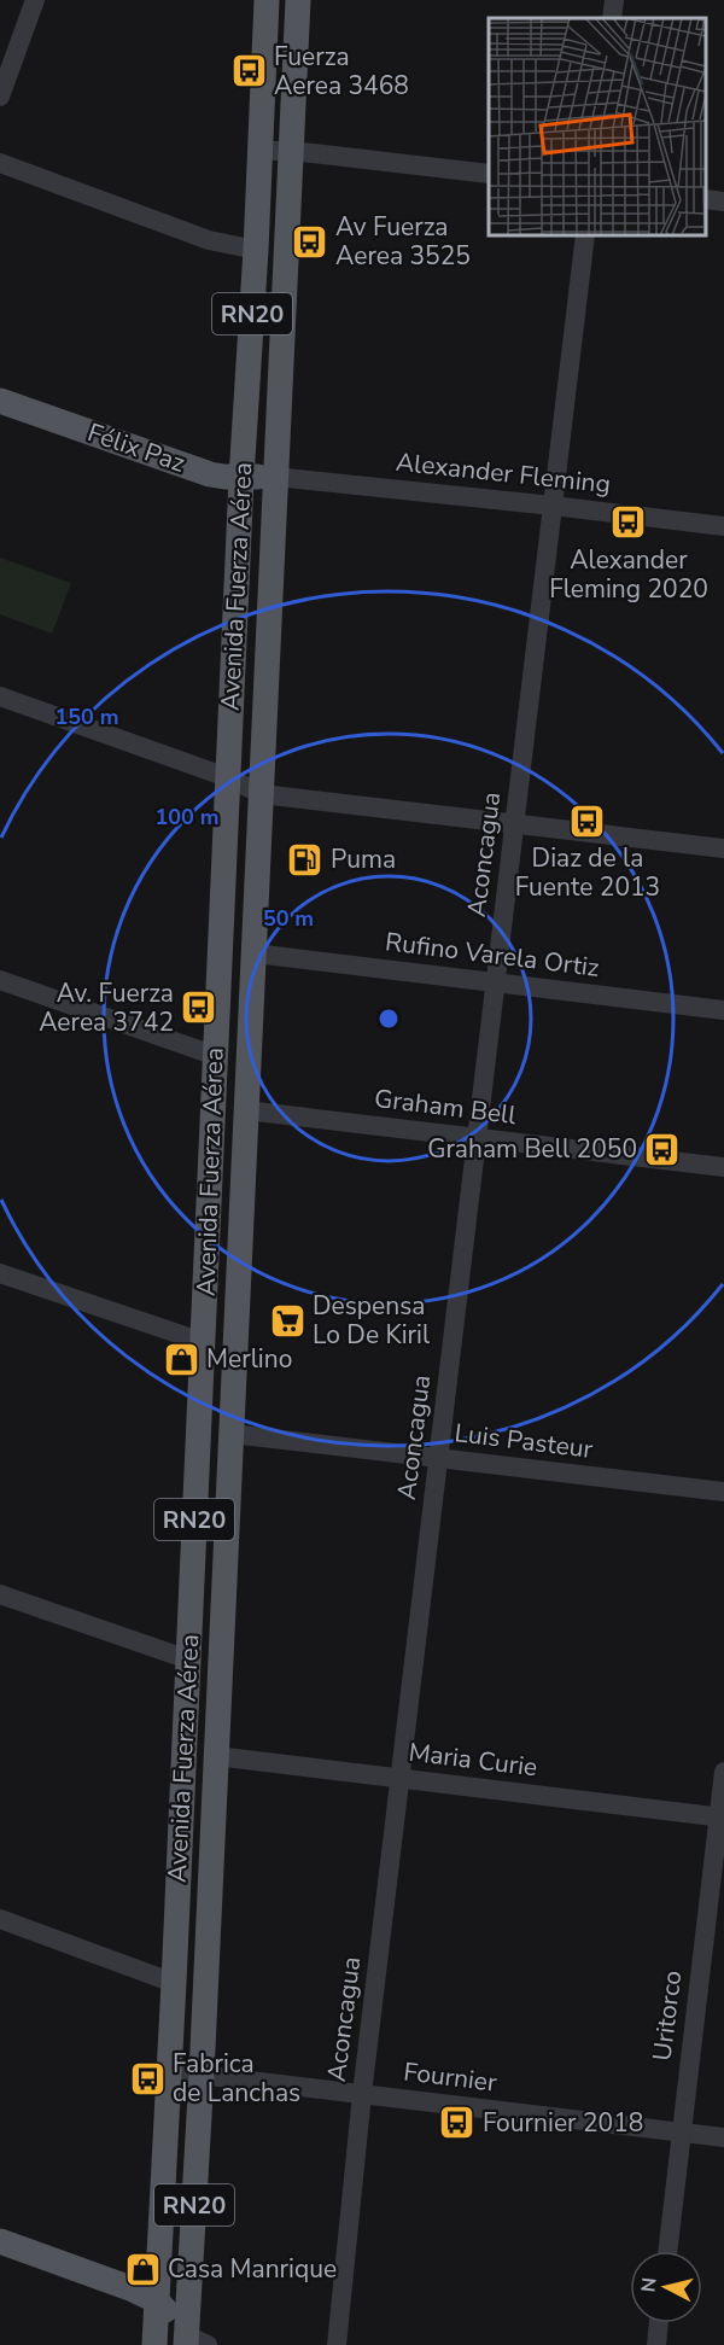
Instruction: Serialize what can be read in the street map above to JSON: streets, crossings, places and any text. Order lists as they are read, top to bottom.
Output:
{
  "streets": {
    "main road": ["RN20", "Félix Paz", "Avenida Fuerza Aérea"],
    "street": [
      "Alexander Fleming",
      "Aconcagua",
      "Rufino Varela Ortiz",
      "Graham Bell",
      "Luis Pasteur",
      "Maria Curie",
      "Uritorco",
      "Fournier"
    ]
  },
  "crossings": [
    ["Félix Paz", "Alexander Fleming"],
    ["Félix Paz", "Avenida Fuerza Aérea"],
    ["Alexander Fleming", "Avenida Fuerza Aérea"],
    ["Alexander Fleming", "Aconcagua"],
    ["Avenida Fuerza Aérea", "Rufino Varela Ortiz"],
    ["Avenida Fuerza Aérea", "Graham Bell"],
    ["Avenida Fuerza Aérea", "Luis Pasteur"],
    ["Avenida Fuerza Aérea", "Maria Curie"],
    ["Avenida Fuerza Aérea", "Fournier"],
    ["Aconcagua", "Rufino Varela Ortiz"],
    ["Aconcagua", "Graham Bell"],
    ["Aconcagua", "Luis Pasteur"],
    ["Aconcagua", "Maria Curie"],
    ["Aconcagua", "Fournier"],
    ["Maria Curie", "Uritorco"],
    ["Uritorco", "Fournier"]
  ],
  "places": {
    "bus stop": [
      "Fuerza Aerea 3468",
      "Av Fuerza Aerea 3525",
      "Alexander Fleming 2020",
      "Diaz de la Fuente 2013",
      "Av. Fuerza Aerea 3742",
      "Graham Bell 2050",
      "Fabrica de Lanchas",
      "Fournier 2018"
    ],
    "fuel station": ["Puma"],
    "supermarket": ["Despensa Lo De Kiril"],
    "shop": ["Merlino", "Casa Manrique"]
  },
  "north": "left",
  "rings": ["150 m", "100 m", "50 m"]
}
